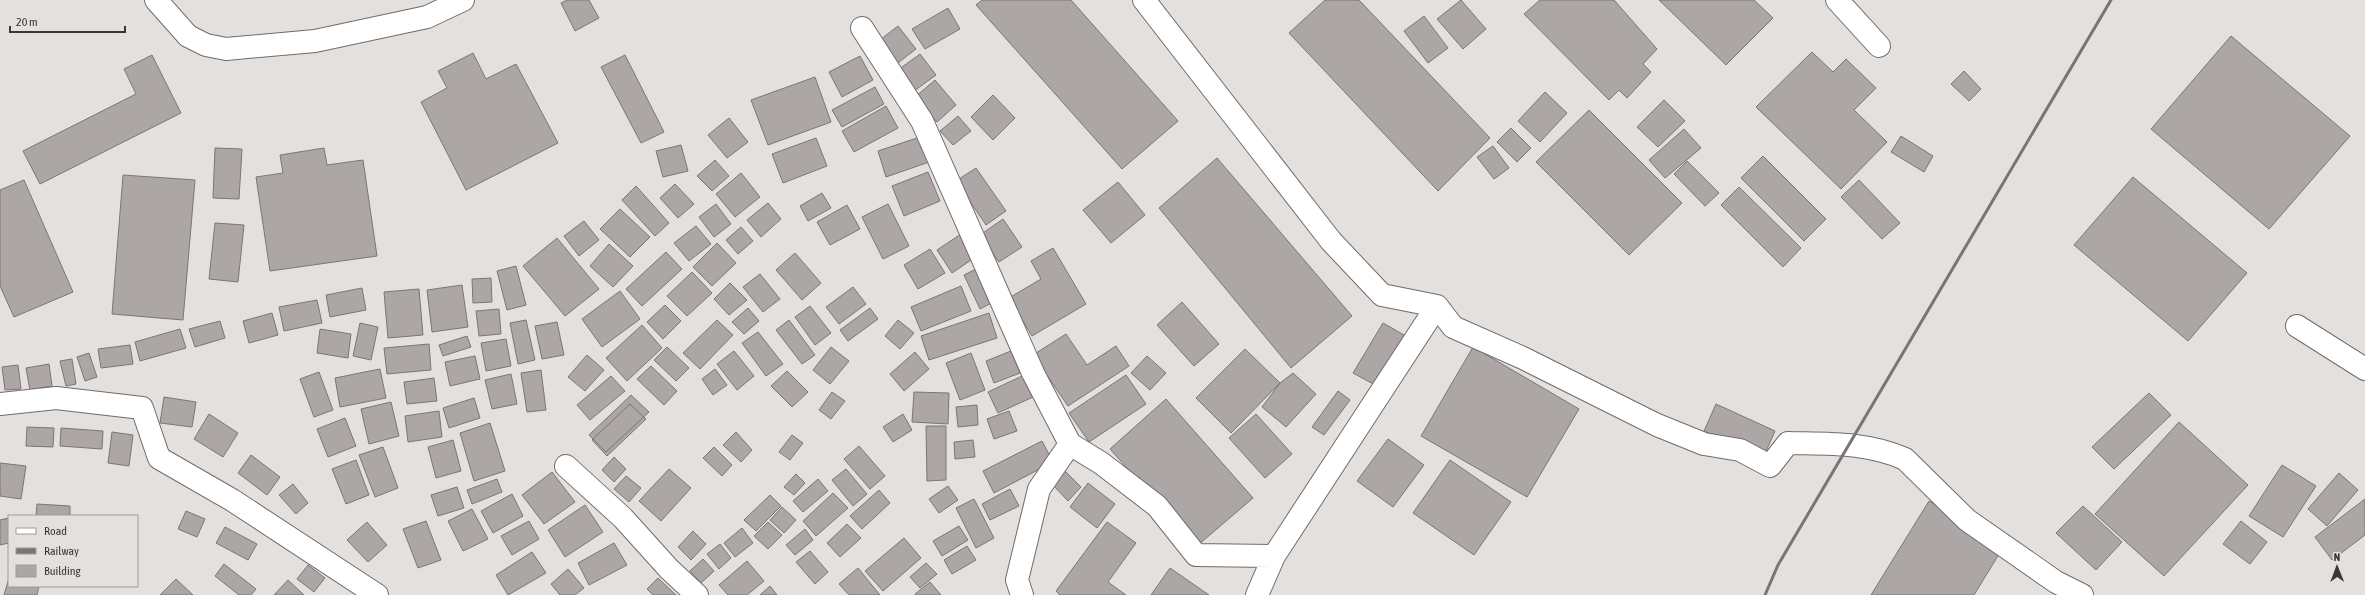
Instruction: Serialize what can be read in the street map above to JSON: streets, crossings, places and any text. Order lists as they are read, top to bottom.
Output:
{
  "legend": ["Road", "Railway", "Building"],
  "scale_bar": "20 m",
  "north": "top"
}
